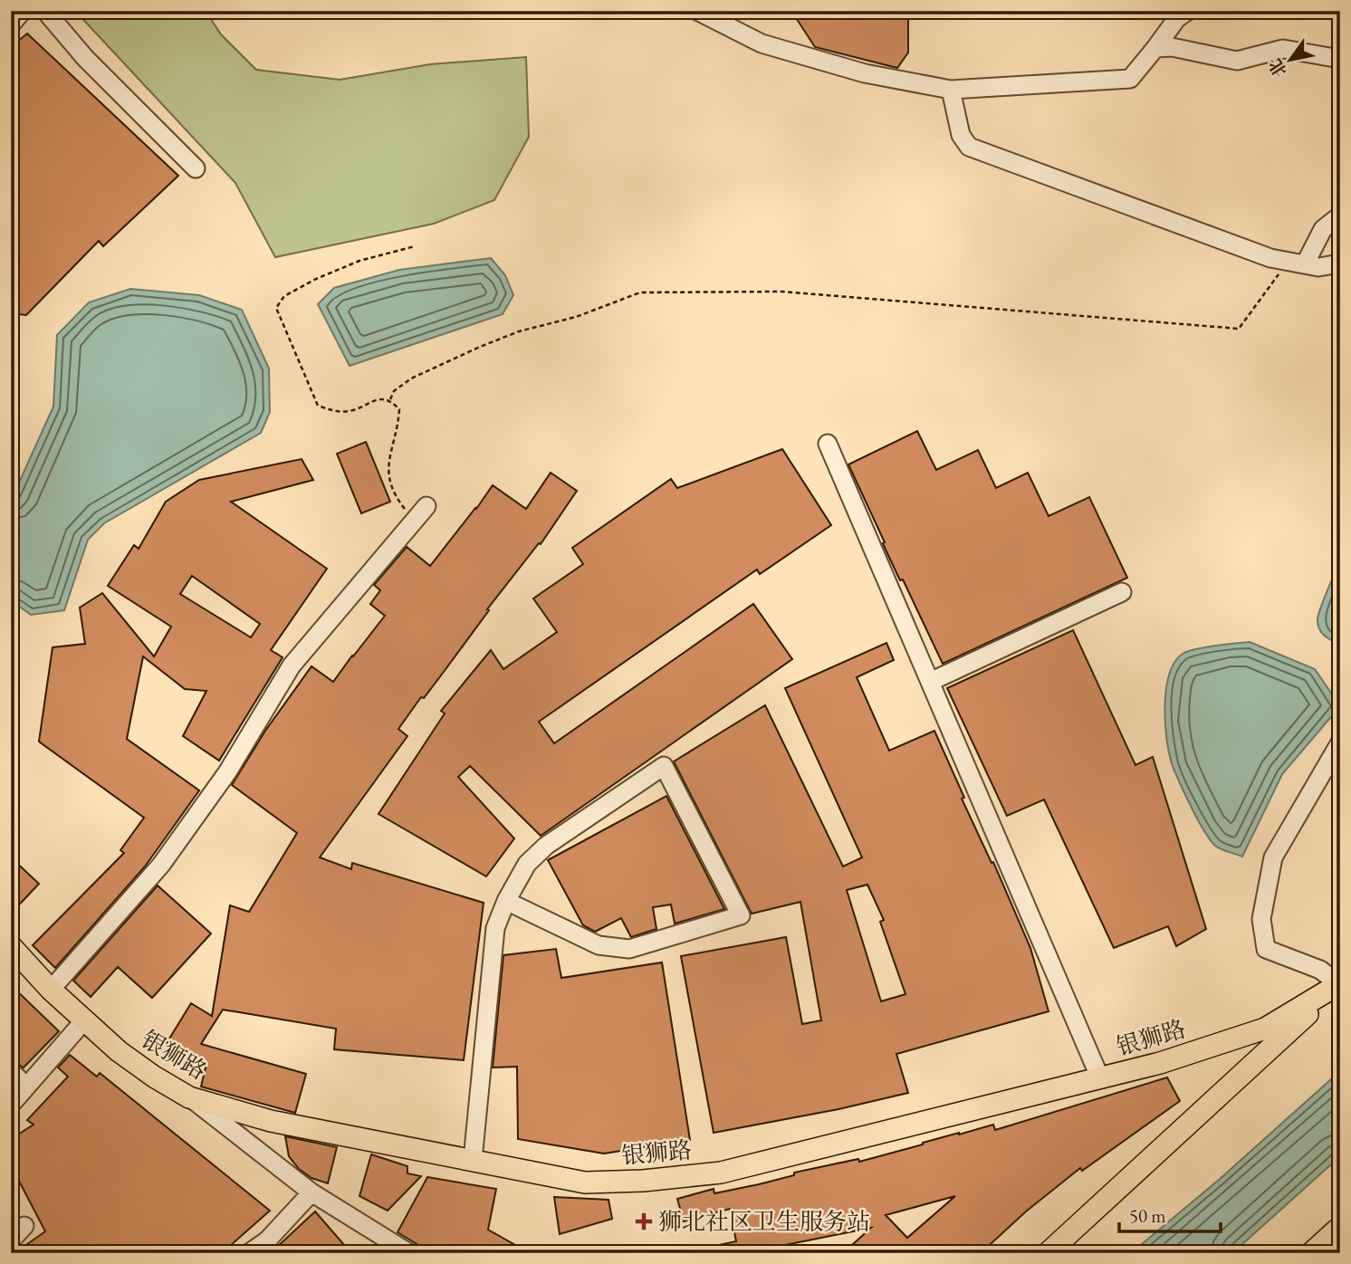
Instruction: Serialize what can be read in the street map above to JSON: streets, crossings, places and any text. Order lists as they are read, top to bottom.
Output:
{
  "streets": {
    "main road": ["银狮路"]
  },
  "places": {
    "health": ["狮北社区卫生服务站"]
  },
  "scale_bar": "50 m",
  "north": "bottom left"
}
